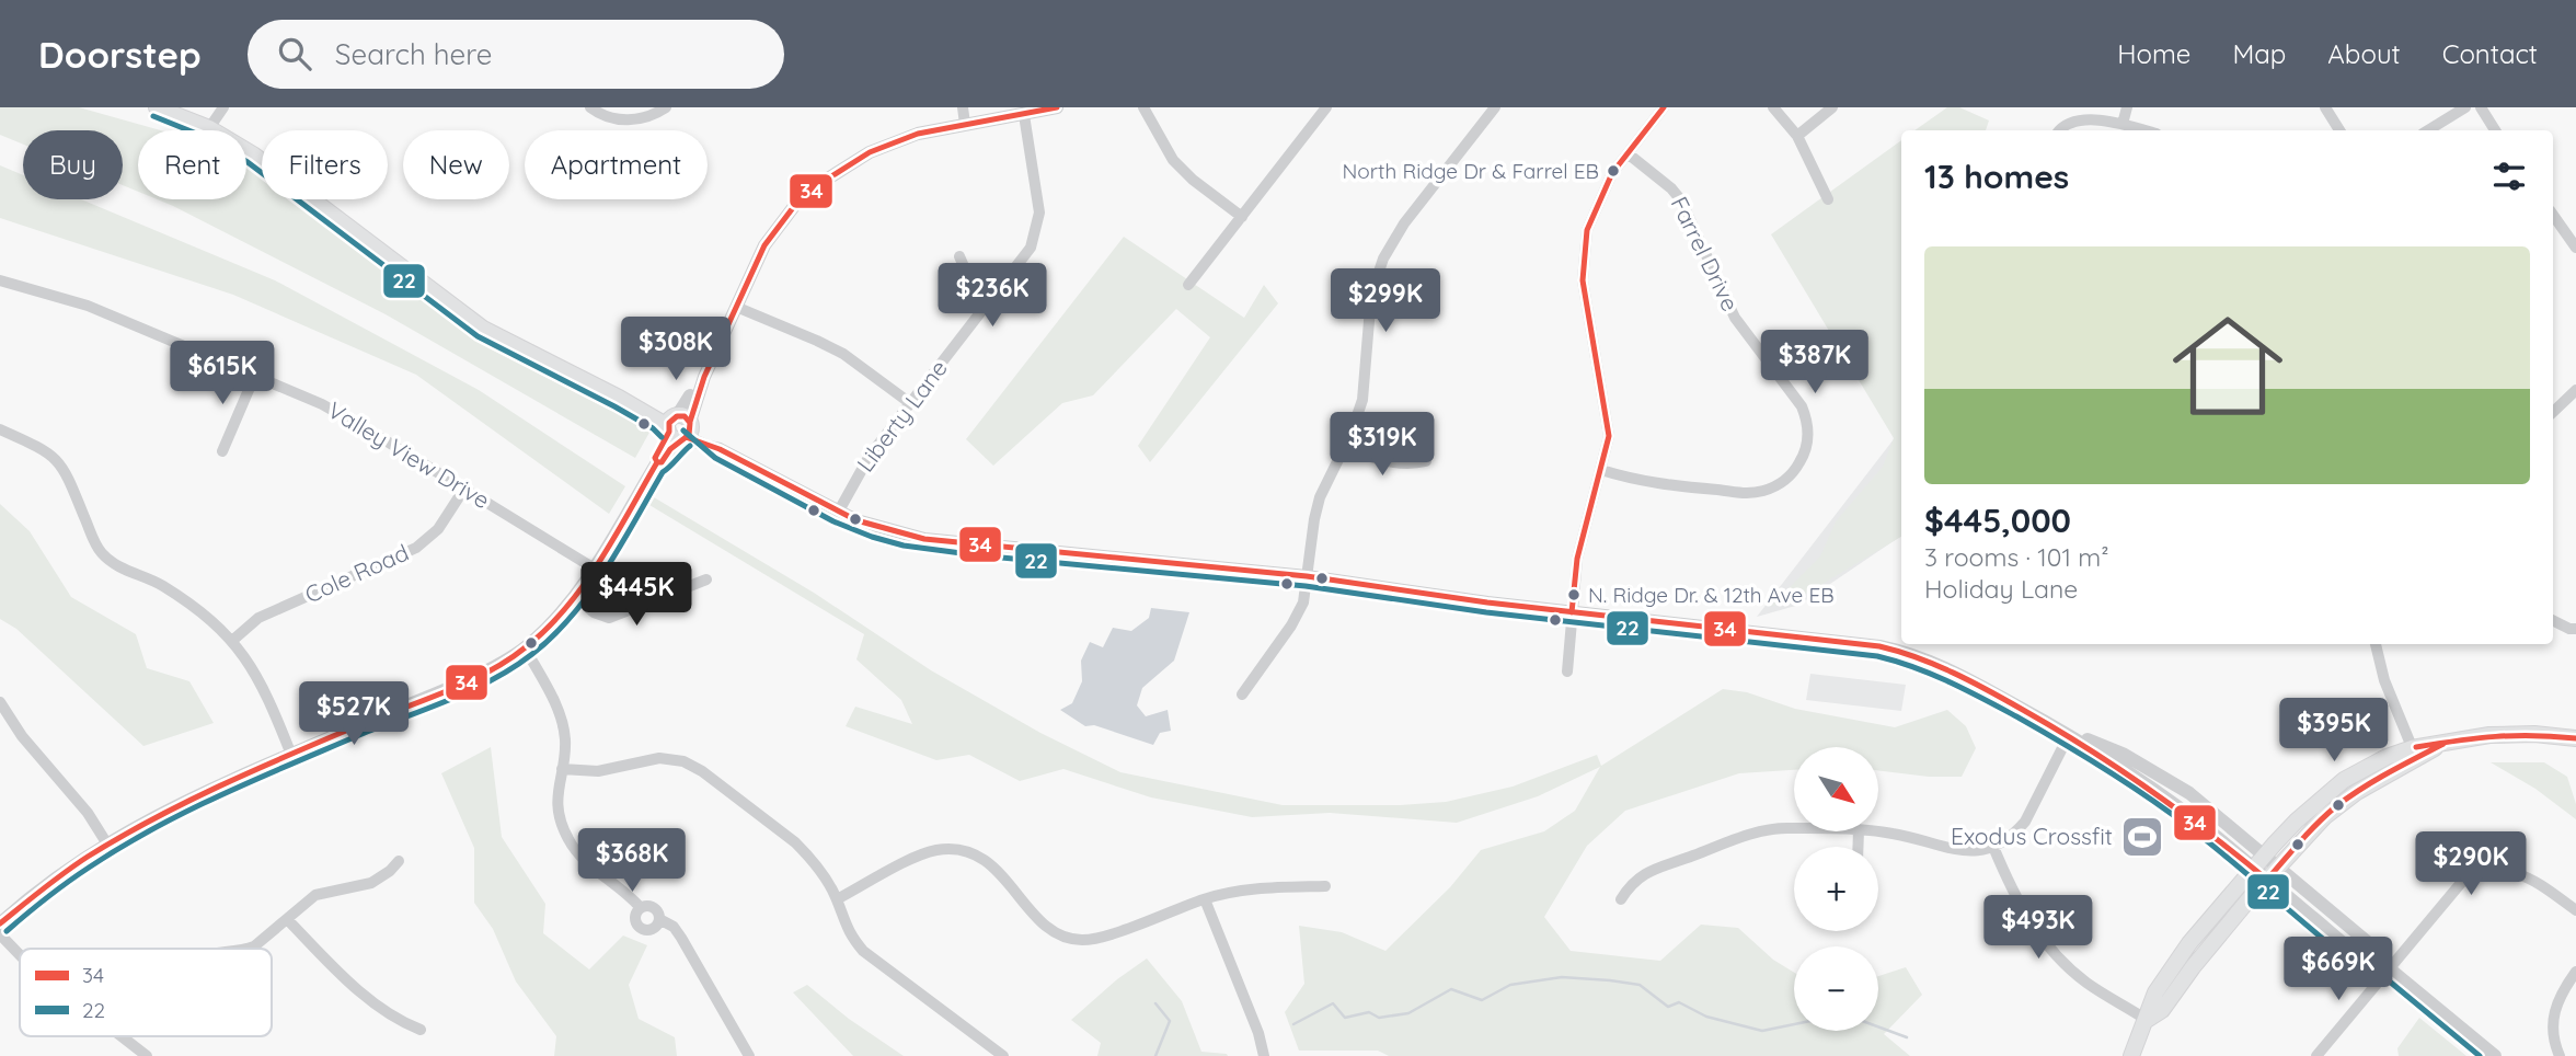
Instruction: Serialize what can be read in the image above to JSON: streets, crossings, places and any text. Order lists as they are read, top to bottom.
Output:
{
  "streets": {
    "street": [
      "Farrel Drive",
      "Liberty Lane",
      "Valley View Drive",
      "Cole Road"
    ]
  },
  "crossings": [
    ["Valley View Drive", "Cole Road"]
  ],
  "places": {
    "other": ["North Ridge Dr & Farrel EB", "N. Ridge Dr. & 12th Ave EB"],
    "sports": ["Exodus Crossfit"]
  },
  "lines": ["transit line 34", "transit line 22"],
  "legend": ["34", "22"],
  "north": "bottom right",
  "page": {
    "header": "Doorstep",
    "search": "Search here",
    "nav": [
      "Home",
      "Map",
      "About",
      "Contact"
    ],
    "chip": [
      "Buy",
      "Rent",
      "Filters",
      "New",
      "Apartment"
    ],
    "heading": "13 homes",
    "list": [
      {
        "name": "$445,000",
        "note": "3 rooms · 101 m² · Holiday Lane"
      }
    ],
    "price": [
      "$236K",
      "$299K",
      "$308K",
      "$387K",
      "$615K",
      "$319K",
      "$445K",
      "$527K",
      "$395K",
      "$368K",
      "$290K",
      "$493K",
      "$669K"
    ],
    "map_buttons": ["+", "−"]
  }
}
